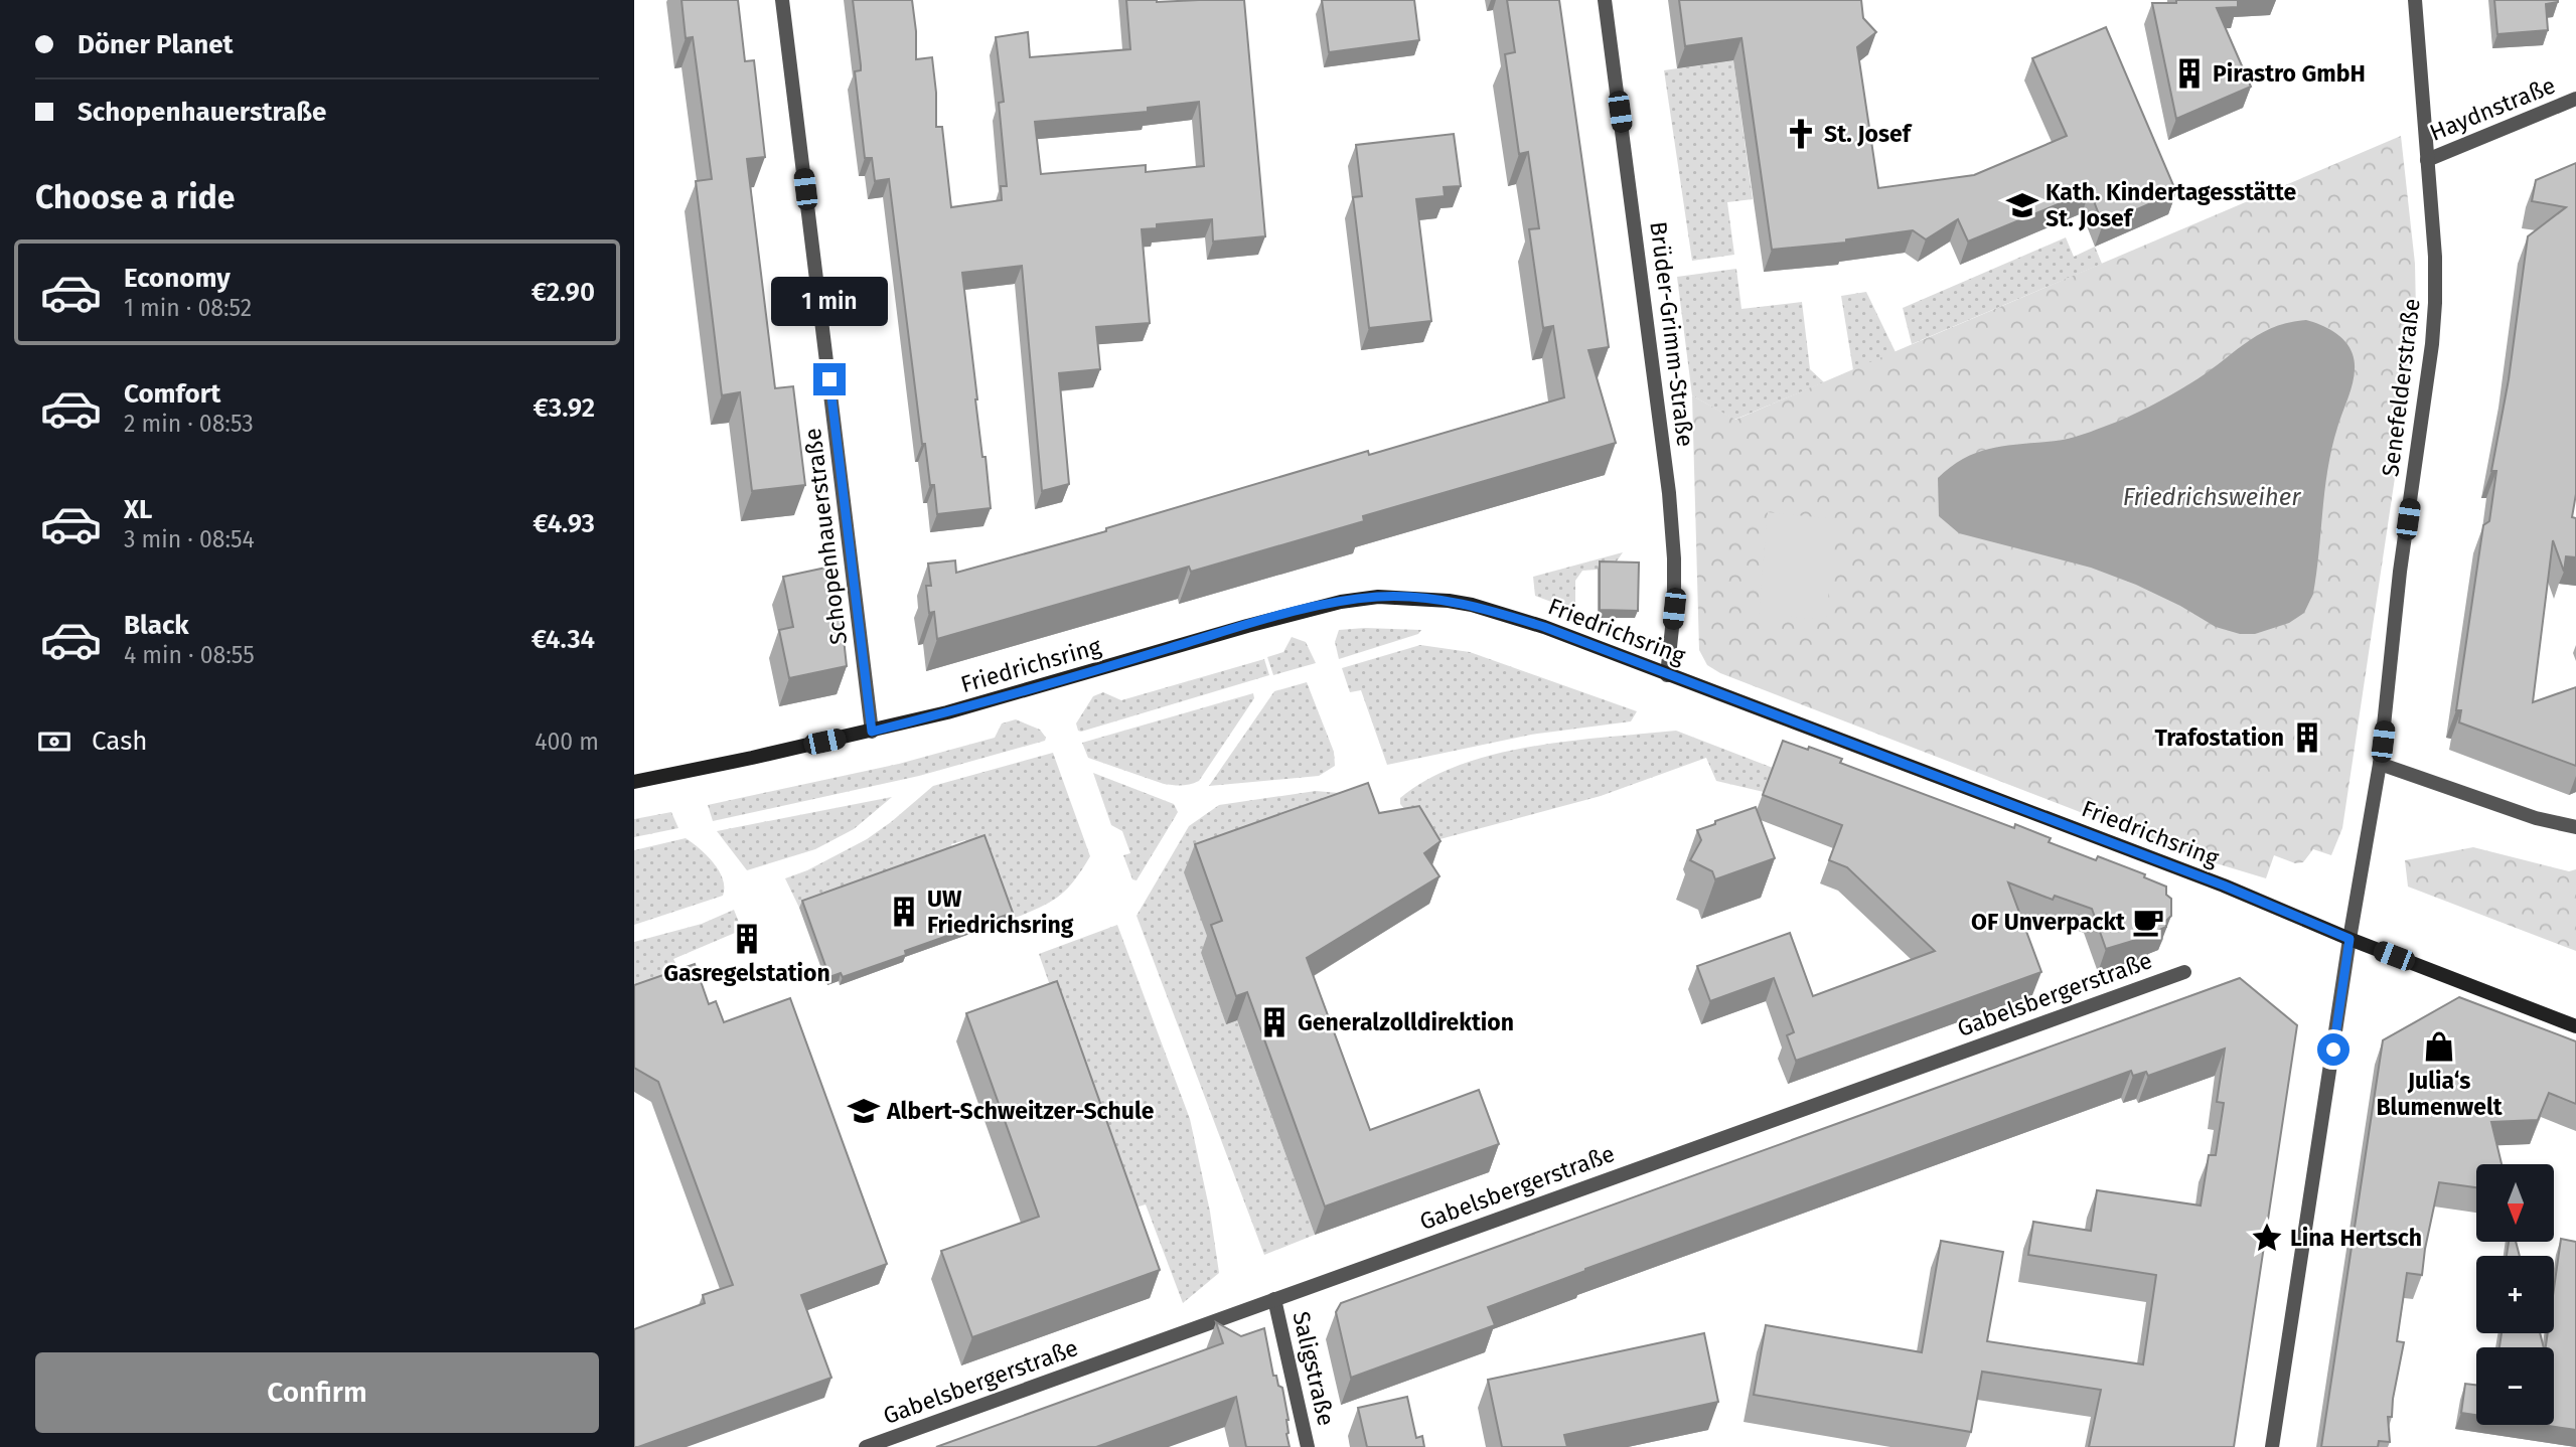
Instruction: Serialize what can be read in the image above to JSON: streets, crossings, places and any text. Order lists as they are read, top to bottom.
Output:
{
  "streets": {
    "street": [
      "Haydnstraße",
      "Brüder-Grimm-Straße",
      "Senefelderstraße",
      "Schopenhauerstraße",
      "Friedrichsring",
      "Gabelsbergerstraße",
      "Saligstraße"
    ]
  },
  "crossings": [
    ["Haydnstraße", "Senefelderstraße"],
    ["Brüder-Grimm-Straße", "Friedrichsring"],
    ["Senefelderstraße", "Friedrichsring"],
    ["Schopenhauerstraße", "Friedrichsring"],
    ["Gabelsbergerstraße", "Saligstraße"]
  ],
  "water": ["Friedrichsweiher"],
  "places": {
    "building": [
      "Pirastro GmbH",
      "Trafostation",
      "UW Friedrichsring",
      "Gasregelstation",
      "Generalzolldirektion"
    ],
    "church": ["St. Josef"],
    "school or university": ["Kath. Kindertagesstätte St. Josef", "Albert-Schweitzer-Schule"],
    "cafe": ["OF Unverpackt"],
    "shop": ["Julia‘s Blumenwelt"],
    "place": ["Lina Hertsch"]
  },
  "north": "bottom",
  "page": {
    "banner": ["Döner Planet", "Schopenhauerstraße"],
    "heading": "Choose a ride",
    "list": [
      {
        "name": "Economy",
        "note": "1 min · 08:52",
        "value": "€2.90"
      },
      {
        "name": "Comfort",
        "note": "2 min · 08:53",
        "value": "€3.92"
      },
      {
        "name": "XL",
        "note": "3 min · 08:54",
        "value": "€4.93"
      },
      {
        "name": "Black",
        "note": "4 min · 08:55",
        "value": "€4.34"
      }
    ],
    "bubble": "1 min",
    "pay": ["Cash", "400 m"],
    "map_buttons": ["+", "−"],
    "buttons": "Confirm"
  }
}
